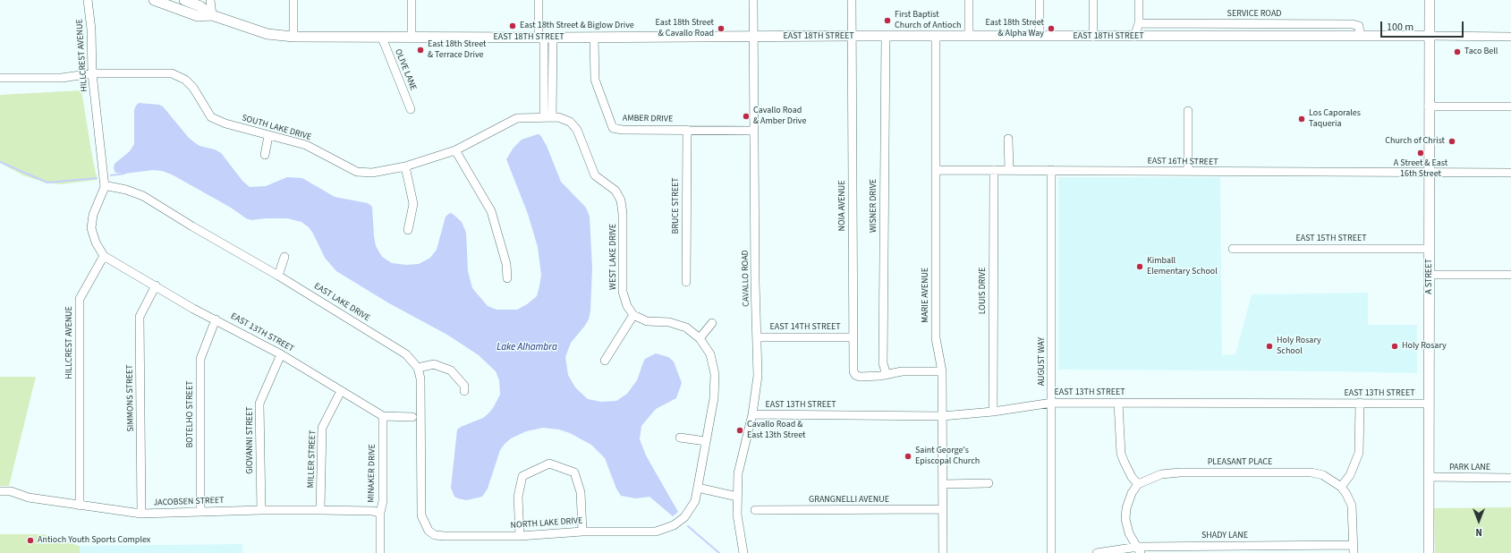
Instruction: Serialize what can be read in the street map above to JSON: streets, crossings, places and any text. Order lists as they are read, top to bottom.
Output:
{
  "streets": {
    "main road": ["EAST 18TH STREET", "A STREET"],
    "street": [
      "SERVICE ROAD",
      "HILLCREST AVENUE",
      "OLIVE LANE",
      "AMBER DRIVE",
      "SOUTH LAKE DRIVE",
      "EAST 16TH STREET",
      "BRUCE STREET",
      "NOIA AVENUE",
      "WISNER DRIVE",
      "EAST 15TH STREET",
      "WEST LAKE DRIVE",
      "CAVALLO ROAD",
      "LOUIS DRIVE",
      "MARIE AVENUE",
      "EAST LAKE DRIVE",
      "EAST 14TH STREET",
      "EAST 13TH STREET",
      "AUGUST WAY",
      "SIMMONS STREET",
      "BOTELHO STREET",
      "GIOVANNI STREET",
      "MILLER STREET",
      "PLEASANT PLACE",
      "PARK LANE",
      "MINAKER DRIVE",
      "GRANGNELLI AVENUE",
      "JACOBSEN STREET",
      "NORTH LAKE DRIVE",
      "SHADY LANE"
    ]
  },
  "crossings": [
    ["SERVICE ROAD", "EAST 18TH STREET"],
    ["EAST 18TH STREET", "OLIVE LANE"],
    ["EAST 18TH STREET", "AMBER DRIVE"],
    ["EAST 18TH STREET", "NOIA AVENUE"],
    ["EAST 18TH STREET", "WISNER DRIVE"],
    ["EAST 18TH STREET", "A STREET"],
    ["EAST 18TH STREET", "CAVALLO ROAD"],
    ["EAST 18TH STREET", "MARIE AVENUE"],
    ["HILLCREST AVENUE", "SOUTH LAKE DRIVE"],
    ["HILLCREST AVENUE", "EAST LAKE DRIVE"],
    ["HILLCREST AVENUE", "EAST 13TH STREET"],
    ["HILLCREST AVENUE", "JACOBSEN STREET"],
    ["AMBER DRIVE", "BRUCE STREET"],
    ["AMBER DRIVE", "CAVALLO ROAD"],
    ["SOUTH LAKE DRIVE", "WEST LAKE DRIVE"],
    ["EAST 16TH STREET", "A STREET"],
    ["EAST 16TH STREET", "LOUIS DRIVE"],
    ["EAST 16TH STREET", "MARIE AVENUE"],
    ["EAST 16TH STREET", "AUGUST WAY"],
    ["NOIA AVENUE", "WISNER DRIVE"],
    ["NOIA AVENUE", "EAST 14TH STREET"],
    ["EAST 15TH STREET", "A STREET"],
    ["A STREET", "EAST 13TH STREET"],
    ["A STREET", "PARK LANE"],
    ["CAVALLO ROAD", "EAST 14TH STREET"],
    ["CAVALLO ROAD", "EAST 13TH STREET"],
    ["LOUIS DRIVE", "EAST 13TH STREET"],
    ["MARIE AVENUE", "EAST 13TH STREET"],
    ["MARIE AVENUE", "GRANGNELLI AVENUE"],
    ["EAST LAKE DRIVE", "NORTH LAKE DRIVE"],
    ["EAST 13TH STREET", "AUGUST WAY"],
    ["EAST 13TH STREET", "SIMMONS STREET"],
    ["EAST 13TH STREET", "BOTELHO STREET"],
    ["EAST 13TH STREET", "GIOVANNI STREET"],
    ["EAST 13TH STREET", "MILLER STREET"],
    ["EAST 13TH STREET", "MINAKER DRIVE"],
    ["SIMMONS STREET", "JACOBSEN STREET"],
    ["BOTELHO STREET", "JACOBSEN STREET"],
    ["GIOVANNI STREET", "JACOBSEN STREET"],
    ["MILLER STREET", "JACOBSEN STREET"],
    ["MINAKER DRIVE", "JACOBSEN STREET"]
  ],
  "water": ["Lake Alhambra"],
  "places": [
    "First Baptist Church of Antioch",
    "East 18th Street & Biglow Drive",
    "East 18th Street & Cavallo Road",
    "East 18th Street & Alpha Way",
    "East 18th Street & Terrace Drive",
    "Taco Bell",
    "Cavallo Road & Amber Drive",
    "Los Caporales Taqueria",
    "Church of Christ",
    "A Street & East 16th Street",
    "Kimball Elementary School",
    "Holy Rosary School",
    "Holy Rosary",
    "Cavallo Road & East 13th Street",
    "Saint George's Episcopal Church",
    "Antioch Youth Sports Complex"
  ],
  "scale_bar": "100 m",
  "north": "bottom"
}
